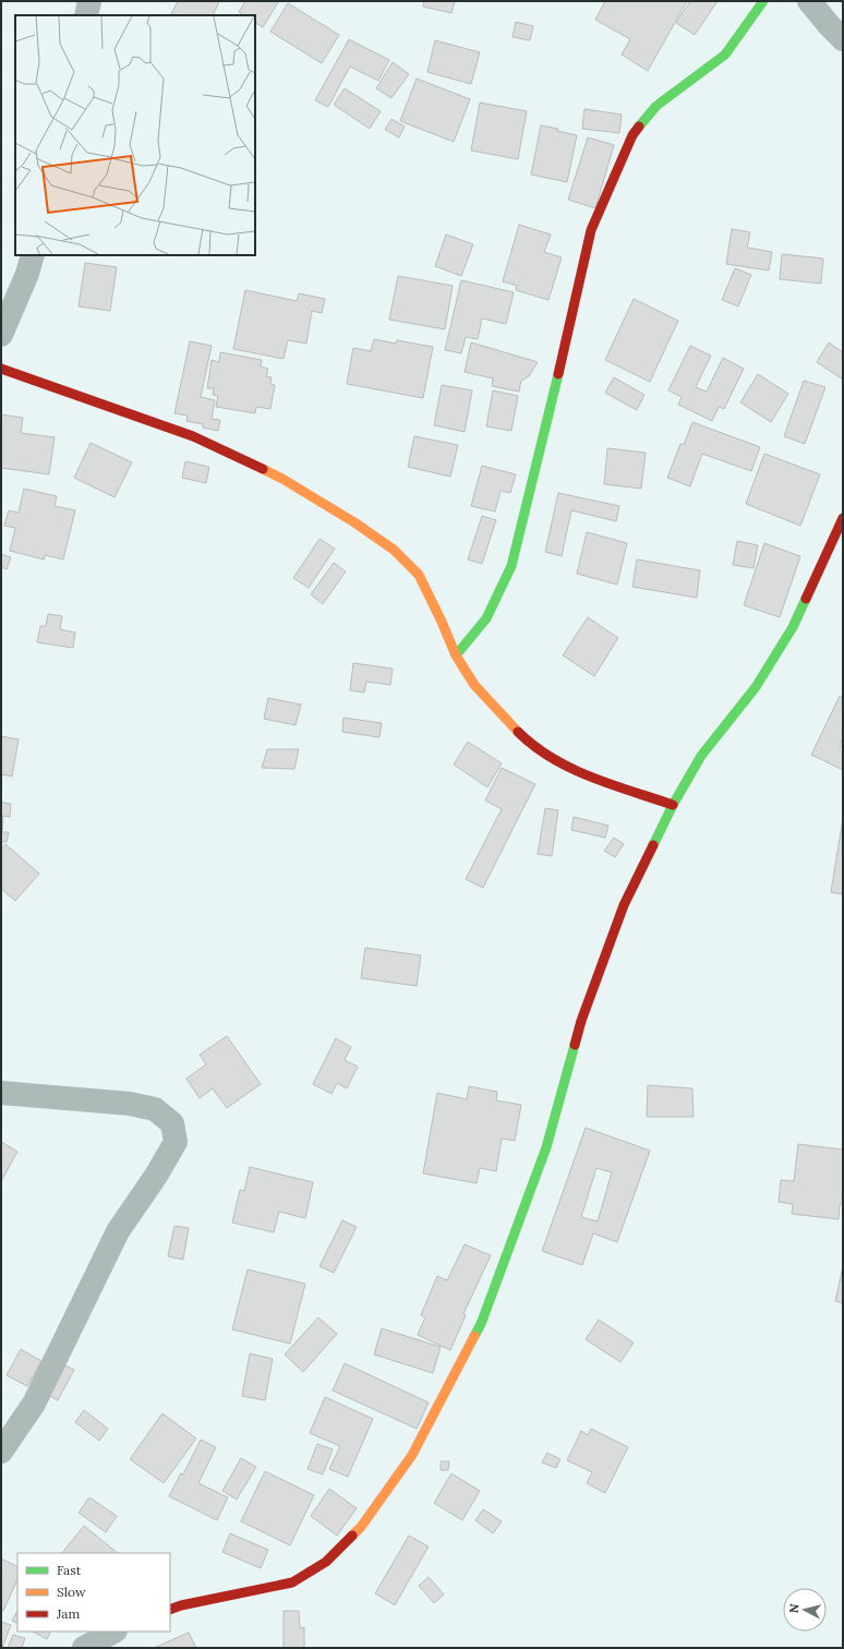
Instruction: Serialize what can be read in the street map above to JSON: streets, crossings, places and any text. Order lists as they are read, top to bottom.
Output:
{
  "legend": ["Fast", "Slow", "Jam"],
  "north": "left"
}
